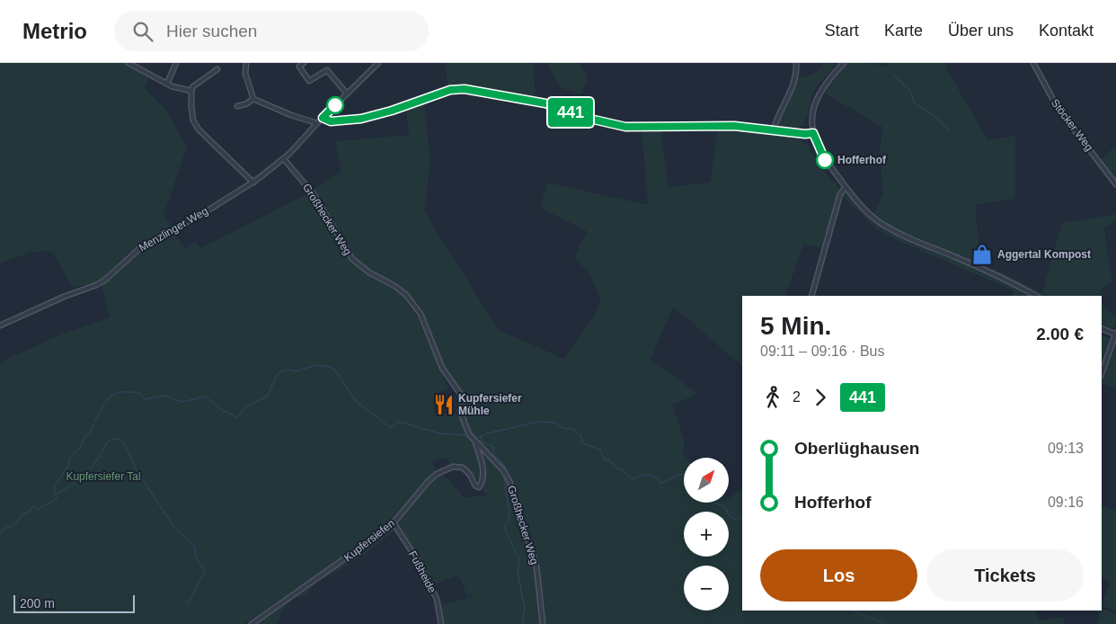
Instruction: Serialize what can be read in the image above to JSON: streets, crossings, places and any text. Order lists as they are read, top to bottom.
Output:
{
  "streets": {
    "street": [
      "Stöcker Weg",
      "Großhecker Weg",
      "Menzlinger Weg",
      "Kupfersiefen",
      "Fußheide"
    ]
  },
  "crossings": [
    ["Großhecker Weg", "Menzlinger Weg"],
    ["Großhecker Weg", "Kupfersiefen"],
    ["Kupfersiefen", "Fußheide"]
  ],
  "parks": ["Kupfersiefer Tal"],
  "places": {
    "other": ["Hofferhof"],
    "shop": ["Aggertal Kompost"],
    "restaurant": ["Kupfersiefer Mühle"]
  },
  "lines": ["bus line 441"],
  "scale_bar": "200 m",
  "north": "top right",
  "page": {
    "header": "Metrio",
    "search": "Hier suchen",
    "nav": [
      "Start",
      "Karte",
      "Über uns",
      "Kontakt"
    ],
    "on_map": "441",
    "heading": ["5 Min.", "09:11 – 09:16 · Bus", "2.00 €"],
    "legs": ["2", "441"],
    "list": [
      {
        "name": "Oberlüghausen",
        "value": "09:13"
      },
      {
        "name": "Hofferhof",
        "value": "09:16"
      }
    ],
    "map_buttons": ["+", "−"],
    "buttons": ["Los", "Tickets"],
    "scale": "200 m"
  }
}
